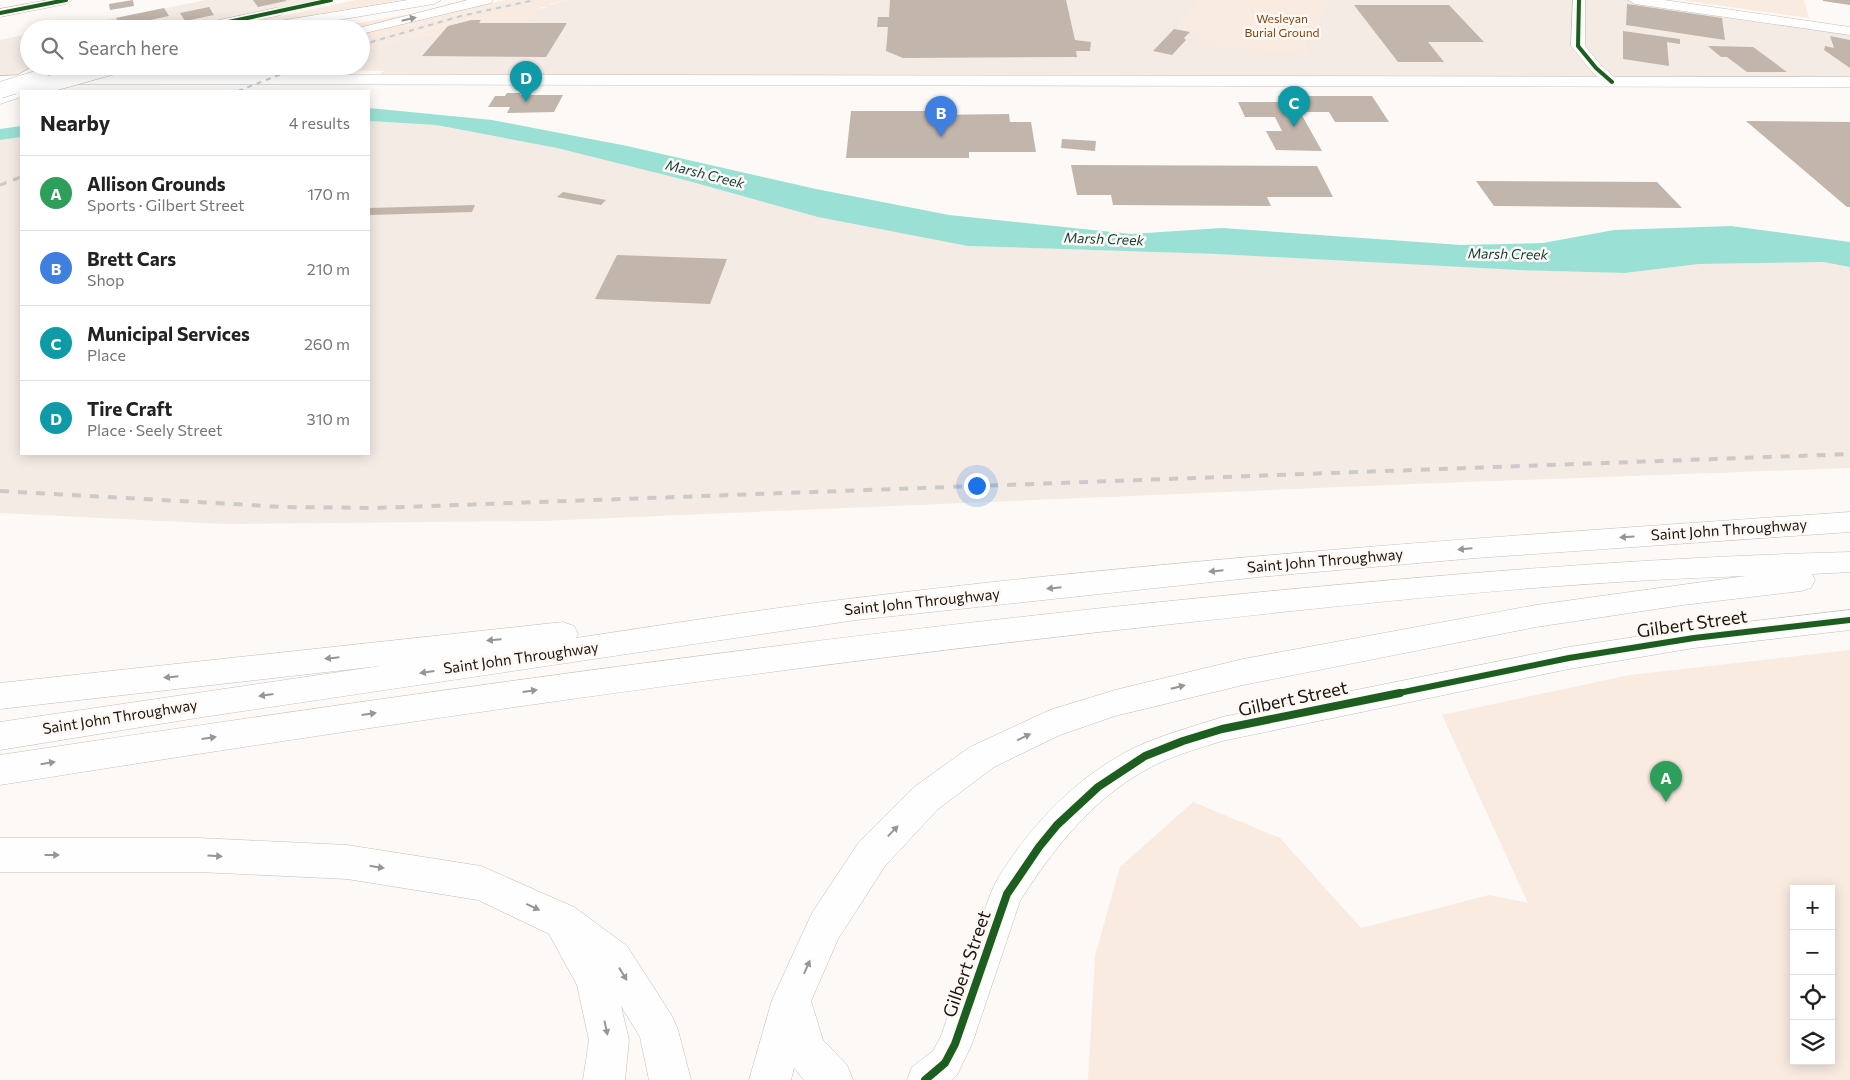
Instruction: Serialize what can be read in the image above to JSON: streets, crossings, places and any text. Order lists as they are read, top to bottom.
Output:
{
  "streets": {
    "main road": ["Saint John Throughway"],
    "street": ["Gilbert Street"]
  },
  "water": ["Marsh Creek"],
  "parks": ["Wesleyan Burial Ground"],
  "page": {
    "search": "Search here",
    "pins": [
      "D",
      "C",
      "B",
      "A"
    ],
    "heading": ["Nearby", "4 results"],
    "list": [
      {
        "mark": "A",
        "name": "Allison Grounds",
        "note": "Sports · Gilbert Street",
        "value": "170 m"
      },
      {
        "mark": "B",
        "name": "Brett Cars",
        "note": "Shop",
        "value": "210 m"
      },
      {
        "mark": "C",
        "name": "Municipal Services",
        "note": "Place",
        "value": "260 m"
      },
      {
        "mark": "D",
        "name": "Tire Craft",
        "note": "Place · Seely Street",
        "value": "310 m"
      }
    ],
    "map_buttons": ["+", "−"]
  }
}
